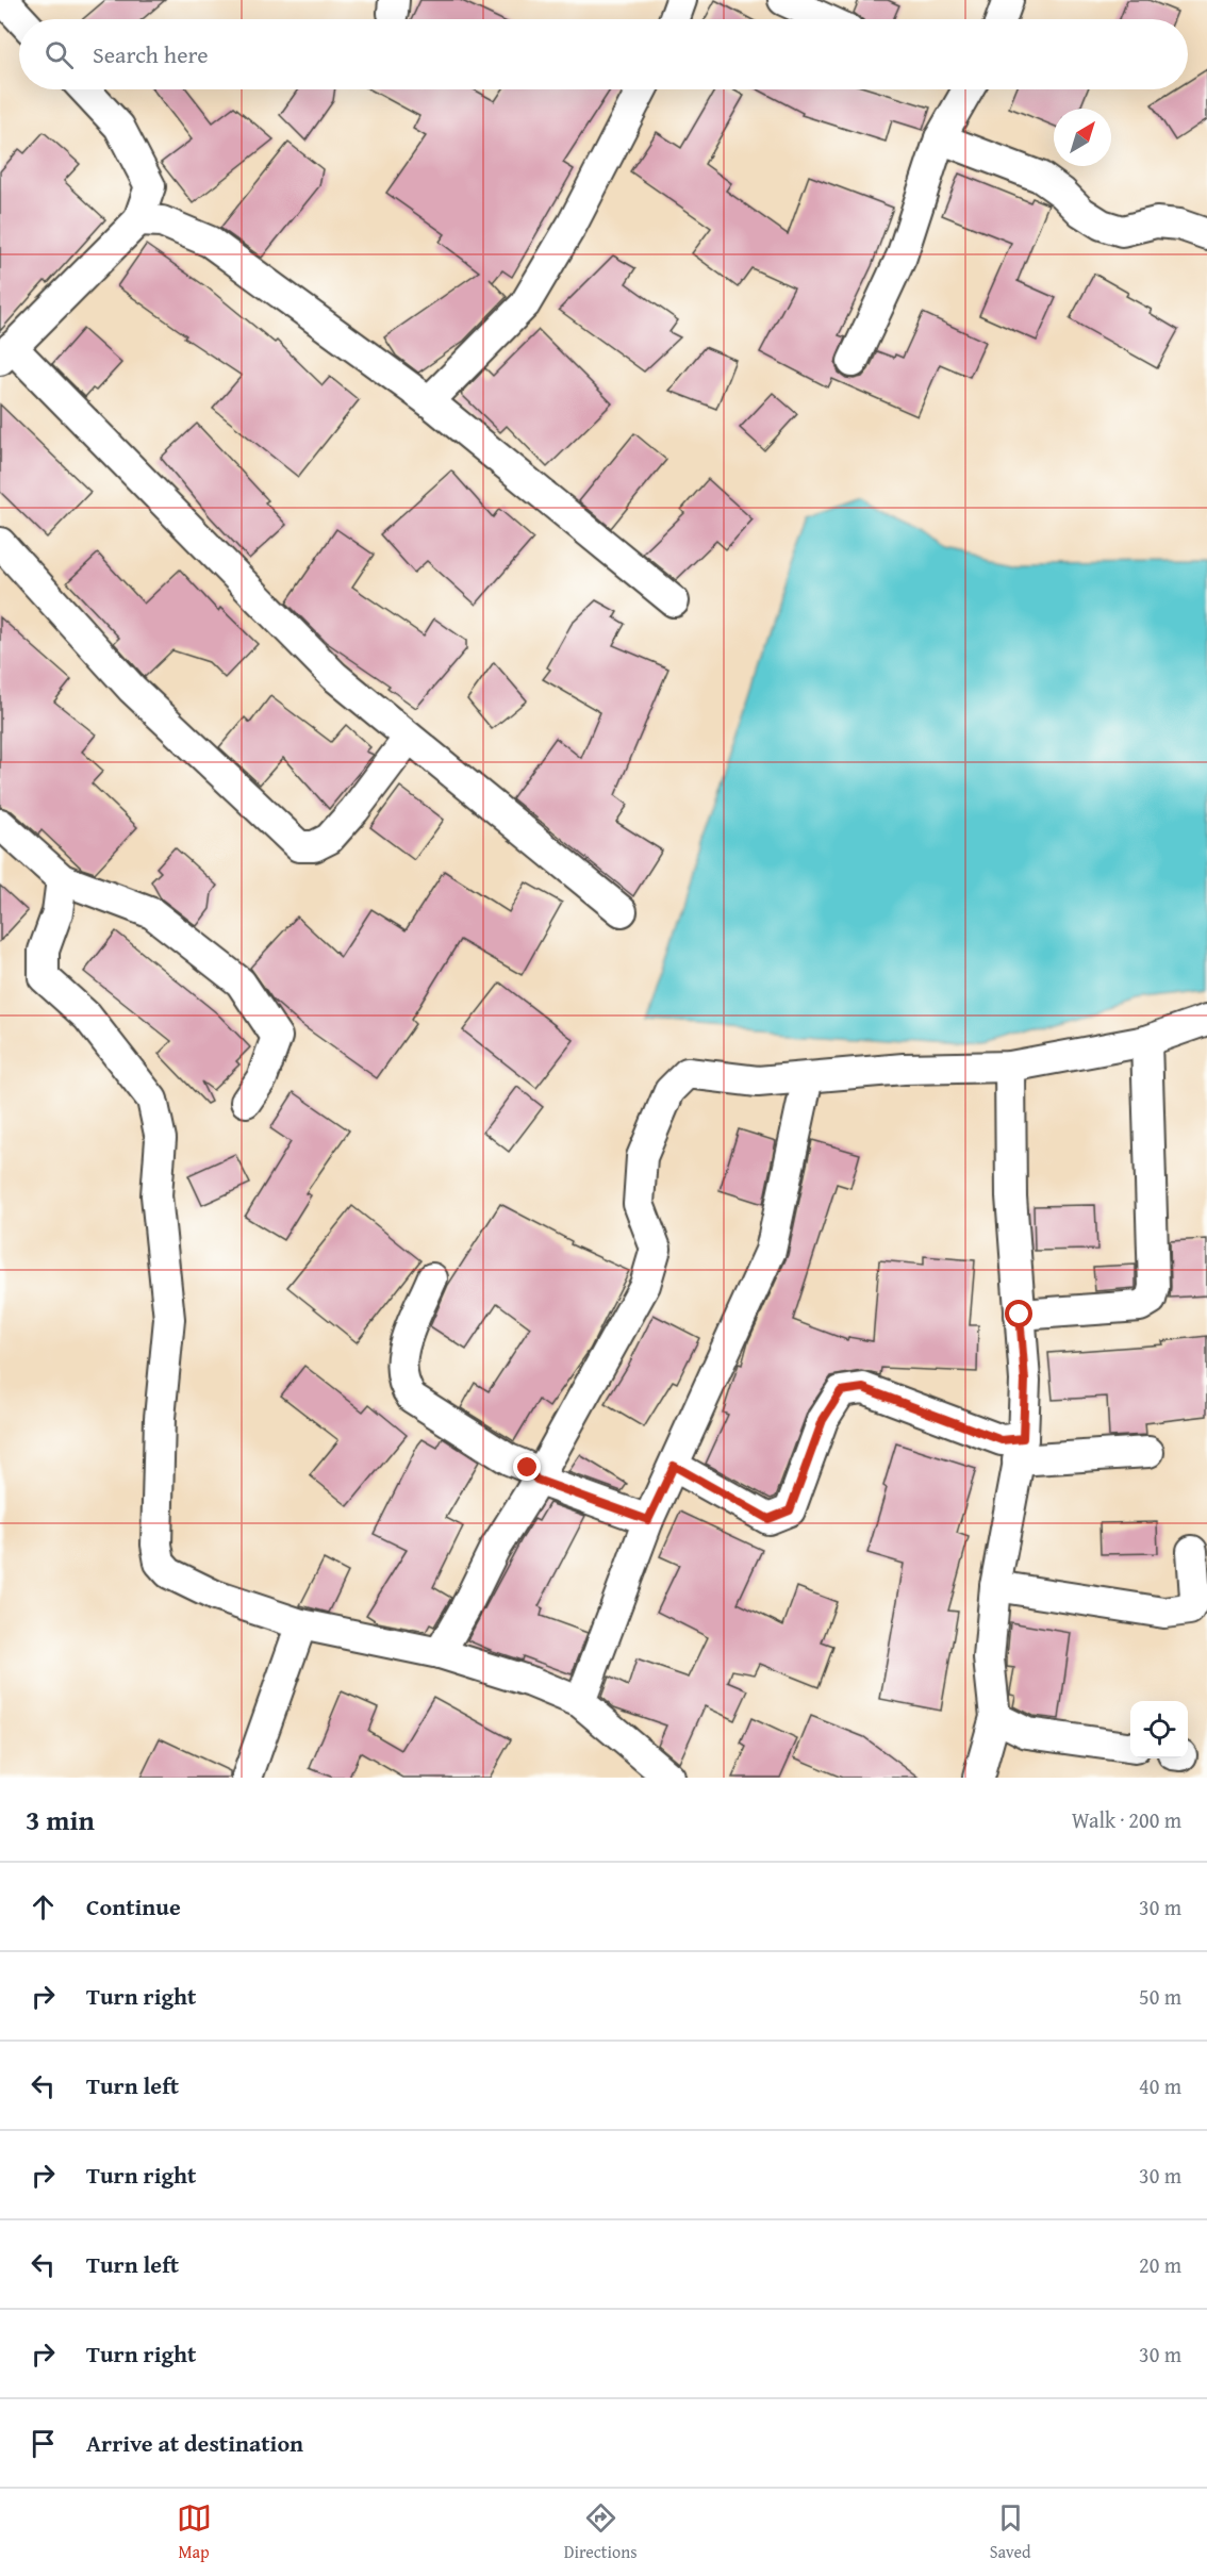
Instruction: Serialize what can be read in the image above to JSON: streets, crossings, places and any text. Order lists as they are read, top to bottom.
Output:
{
  "north": "top right",
  "page": {
    "search": "Search here",
    "heading": ["3 min", "Walk · 200 m"],
    "list": [
      ["Continue", "30 m"],
      ["Turn right", "50 m"],
      ["Turn left", "40 m"],
      ["Turn right", "30 m"],
      ["Turn left", "20 m"],
      ["Turn right", "30 m"],
      "Arrive at destination"
    ],
    "nav": ["Map", "Directions", "Saved"]
  }
}
